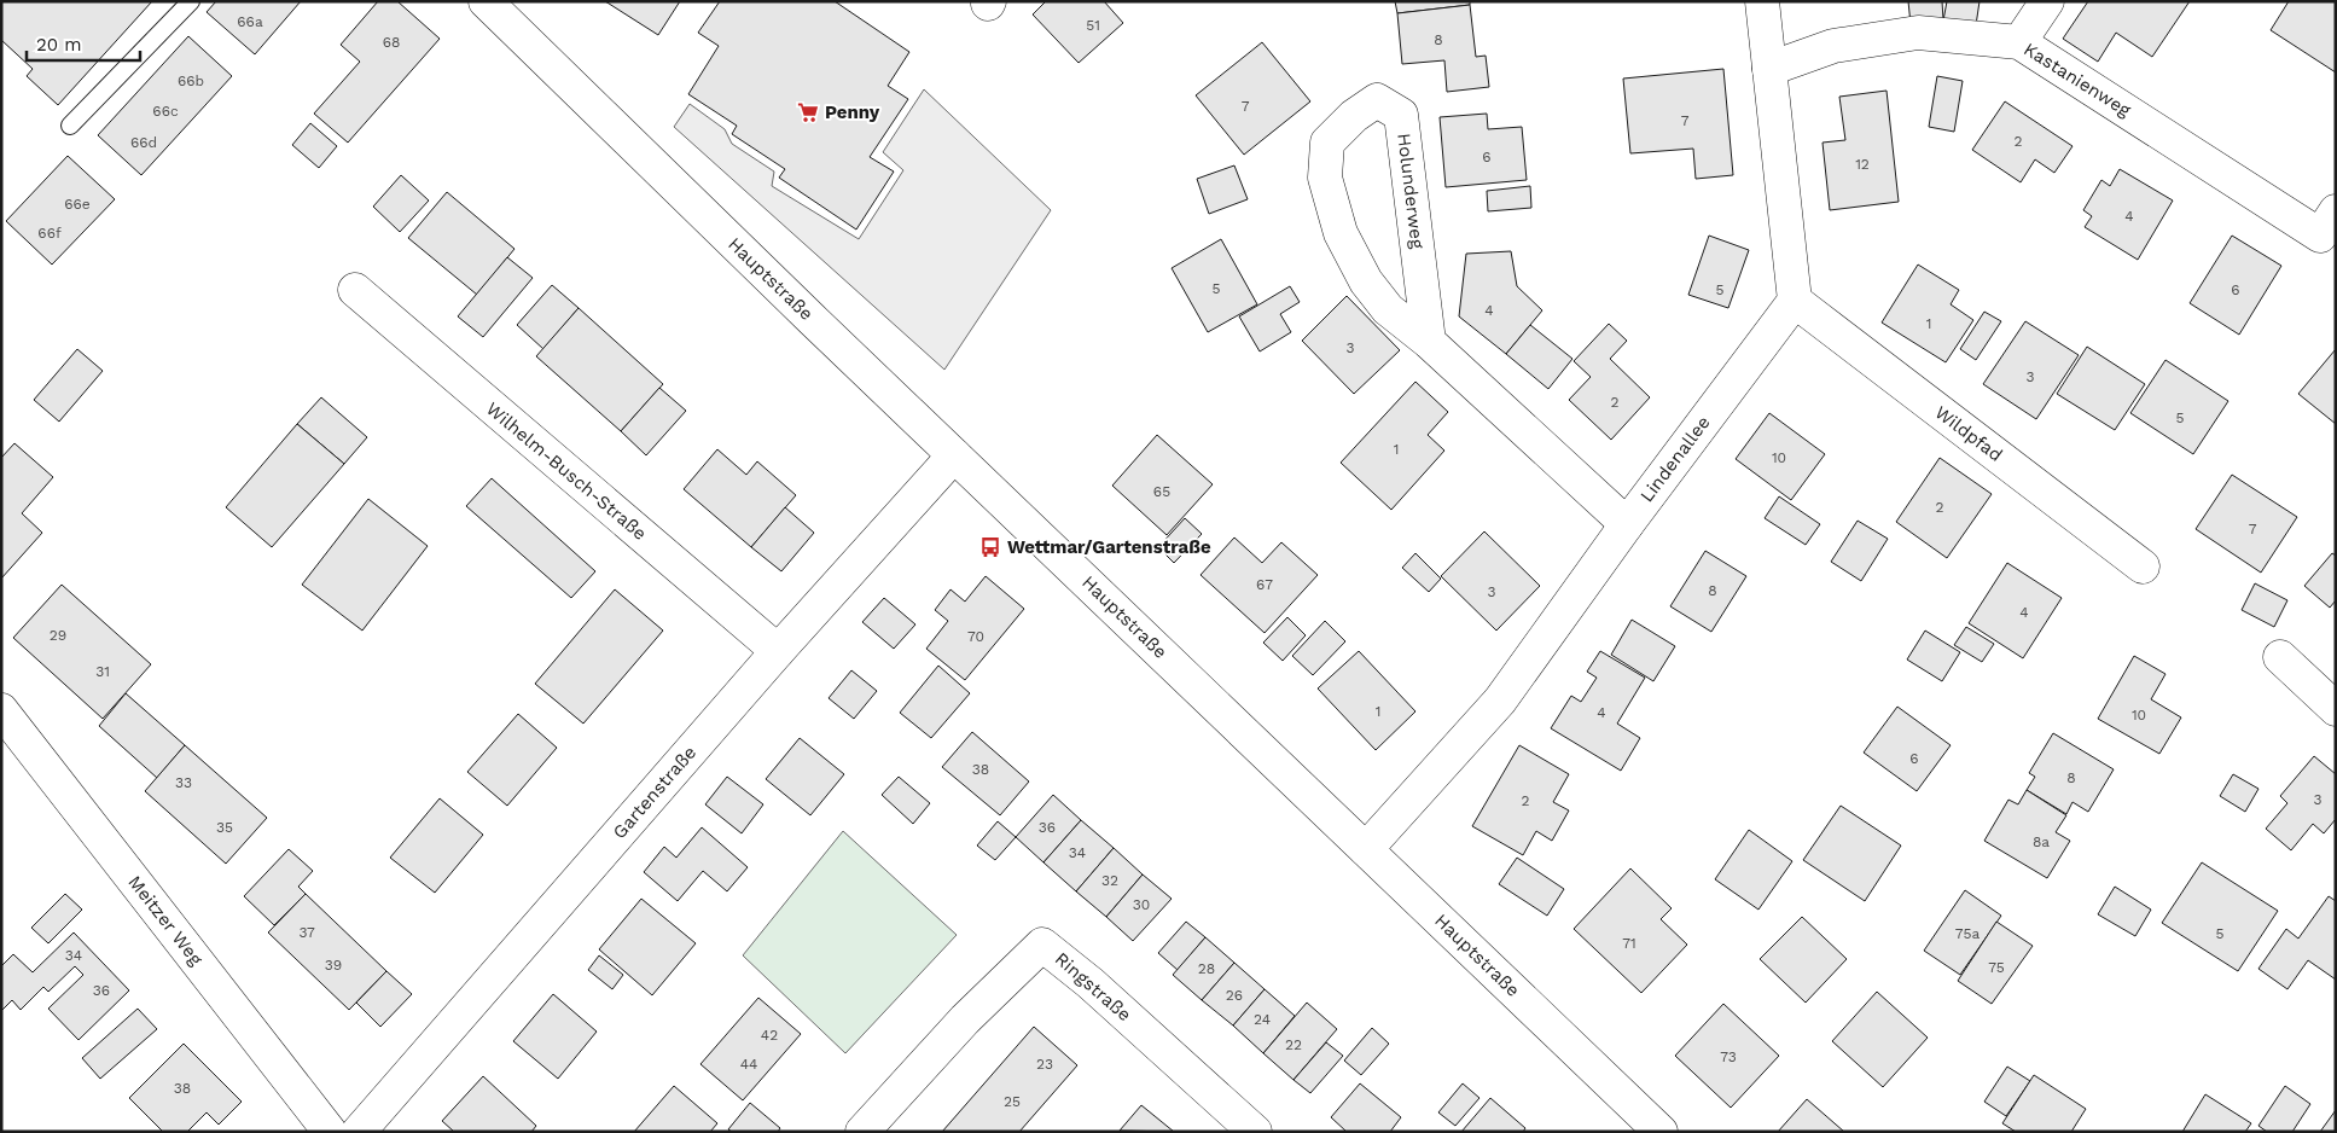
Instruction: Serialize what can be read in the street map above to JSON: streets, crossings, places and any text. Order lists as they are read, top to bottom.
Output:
{
  "streets": {
    "street": [
      "Kastanienweg",
      "Holunderweg",
      "Hauptstraße",
      "Wildpfad",
      "Lindenallee",
      "Wilhelm-Busch-Straße",
      "Gartenstraße",
      "Meitzer Weg",
      "Ringstraße"
    ]
  },
  "crossings": [
    ["Holunderweg", "Lindenallee"],
    ["Hauptstraße", "Lindenallee"],
    ["Hauptstraße", "Gartenstraße"],
    ["Wildpfad", "Lindenallee"],
    ["Wilhelm-Busch-Straße", "Gartenstraße"]
  ],
  "places": {
    "supermarket": ["Penny"],
    "bus stop": ["Wettmar/Gartenstraße"]
  },
  "house_numbers": [
    "66a",
    "51",
    "8",
    "68",
    "66b",
    "7",
    "66c",
    "7",
    "2",
    "66d",
    "6",
    "12",
    "66e",
    "4",
    "66f",
    "5",
    "5",
    "6",
    "4",
    "1",
    "3",
    "3",
    "2",
    "5",
    "1",
    "10",
    "65",
    "2",
    "7",
    "67",
    "8",
    "3",
    "4",
    "29",
    "70",
    "31",
    "1",
    "4",
    "10",
    "6",
    "38",
    "8",
    "33",
    "3",
    "2",
    "35",
    "36",
    "8a",
    "34",
    "32",
    "30",
    "37",
    "75a",
    "5",
    "71",
    "34",
    "39",
    "75",
    "28",
    "36",
    "26",
    "24",
    "42",
    "22",
    "73",
    "44",
    "23",
    "38",
    "25"
  ],
  "scale_bar": "20 m"
}
